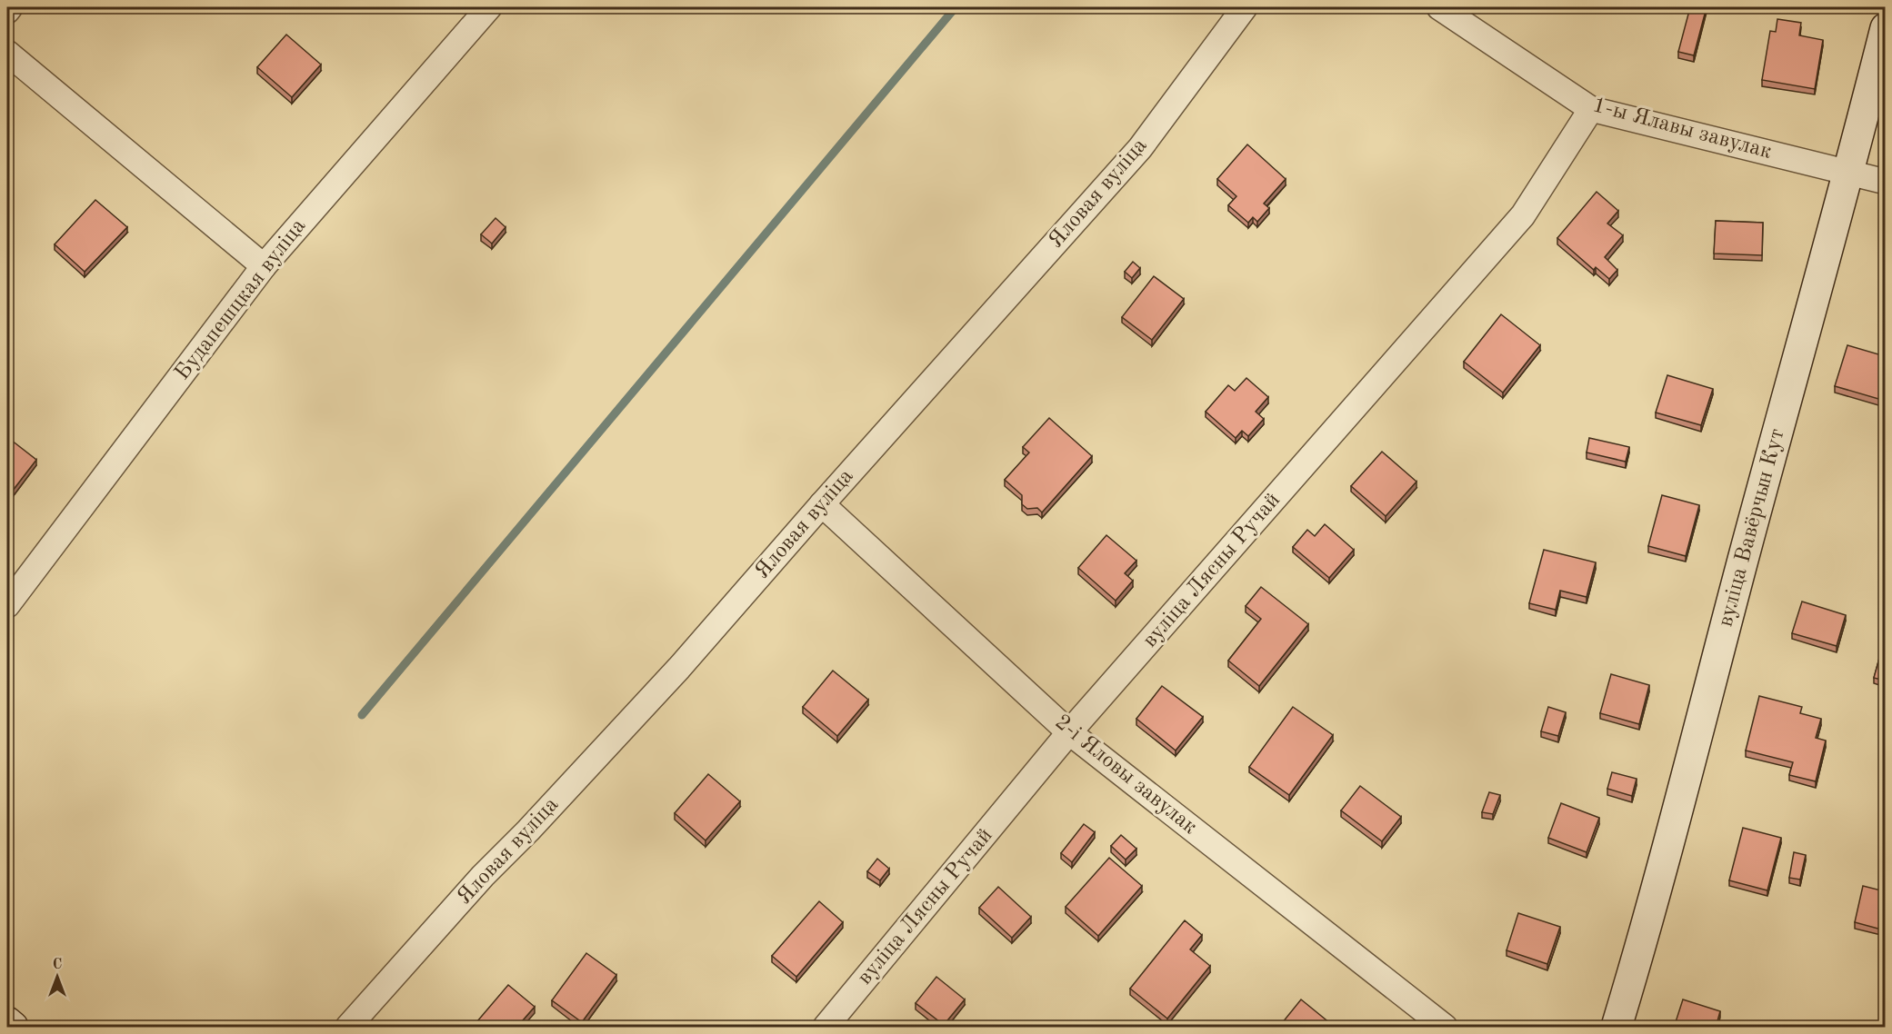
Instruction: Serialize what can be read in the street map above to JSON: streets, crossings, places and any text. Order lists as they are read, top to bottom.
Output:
{
  "streets": {
    "street": [
      "1-ы Ялавы завулак",
      "Яловая вуліца",
      "Будапешцкая вуліца",
      "вуліца Вавёрчын Кут",
      "вуліца Лясны Ручай",
      "2-і Яловы завулак"
    ]
  },
  "crossings": [
    ["1-ы Ялавы завулак", "вуліца Вавёрчын Кут"],
    ["1-ы Ялавы завулак", "вуліца Лясны Ручай"],
    ["Яловая вуліца", "2-і Яловы завулак"],
    ["вуліца Лясны Ручай", "2-і Яловы завулак"]
  ],
  "north": "top"
}
